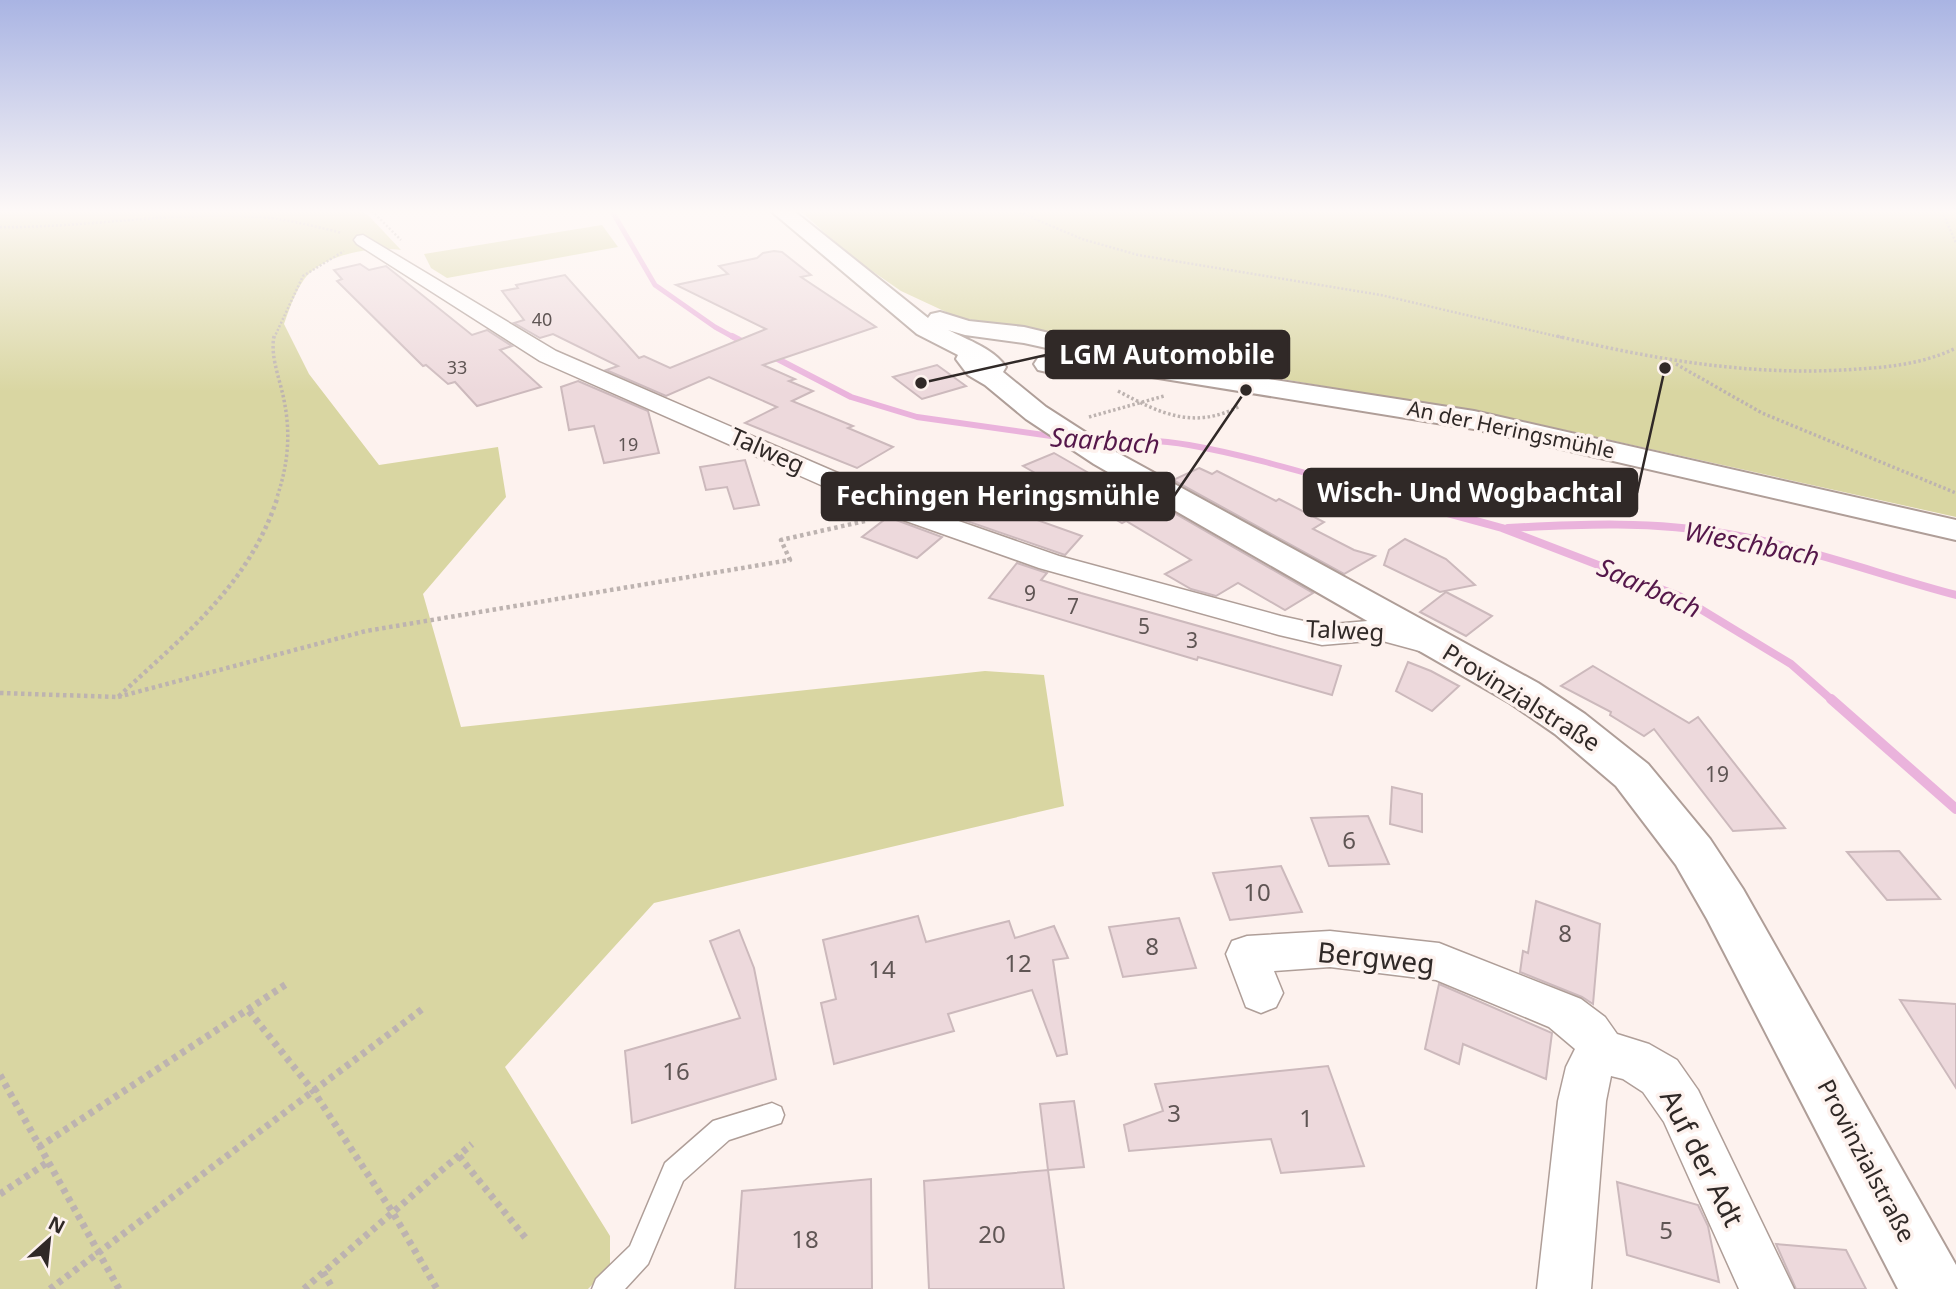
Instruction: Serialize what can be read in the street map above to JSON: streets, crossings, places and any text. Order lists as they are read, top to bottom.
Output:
{
  "streets": {
    "main road": ["An der Heringsmühle", "Provinzialstraße"],
    "street": ["Talweg", "Bergweg", "Auf der Adt"]
  },
  "crossings": [
    ["Talweg", "Provinzialstraße"],
    ["Bergweg", "Auf der Adt"]
  ],
  "water": ["Saarbach", "Wieschbach"],
  "places": ["Wisch- Und Wogbachtal", "LGM Automobile", "Fechingen Heringsmühle"],
  "house_numbers": [
    "40",
    "33",
    "19",
    "9",
    "7",
    "5",
    "3",
    "19",
    "6",
    "10",
    "8",
    "8",
    "12",
    "14",
    "16",
    "3",
    "1",
    "5",
    "20",
    "18"
  ],
  "north": "top right"
}
